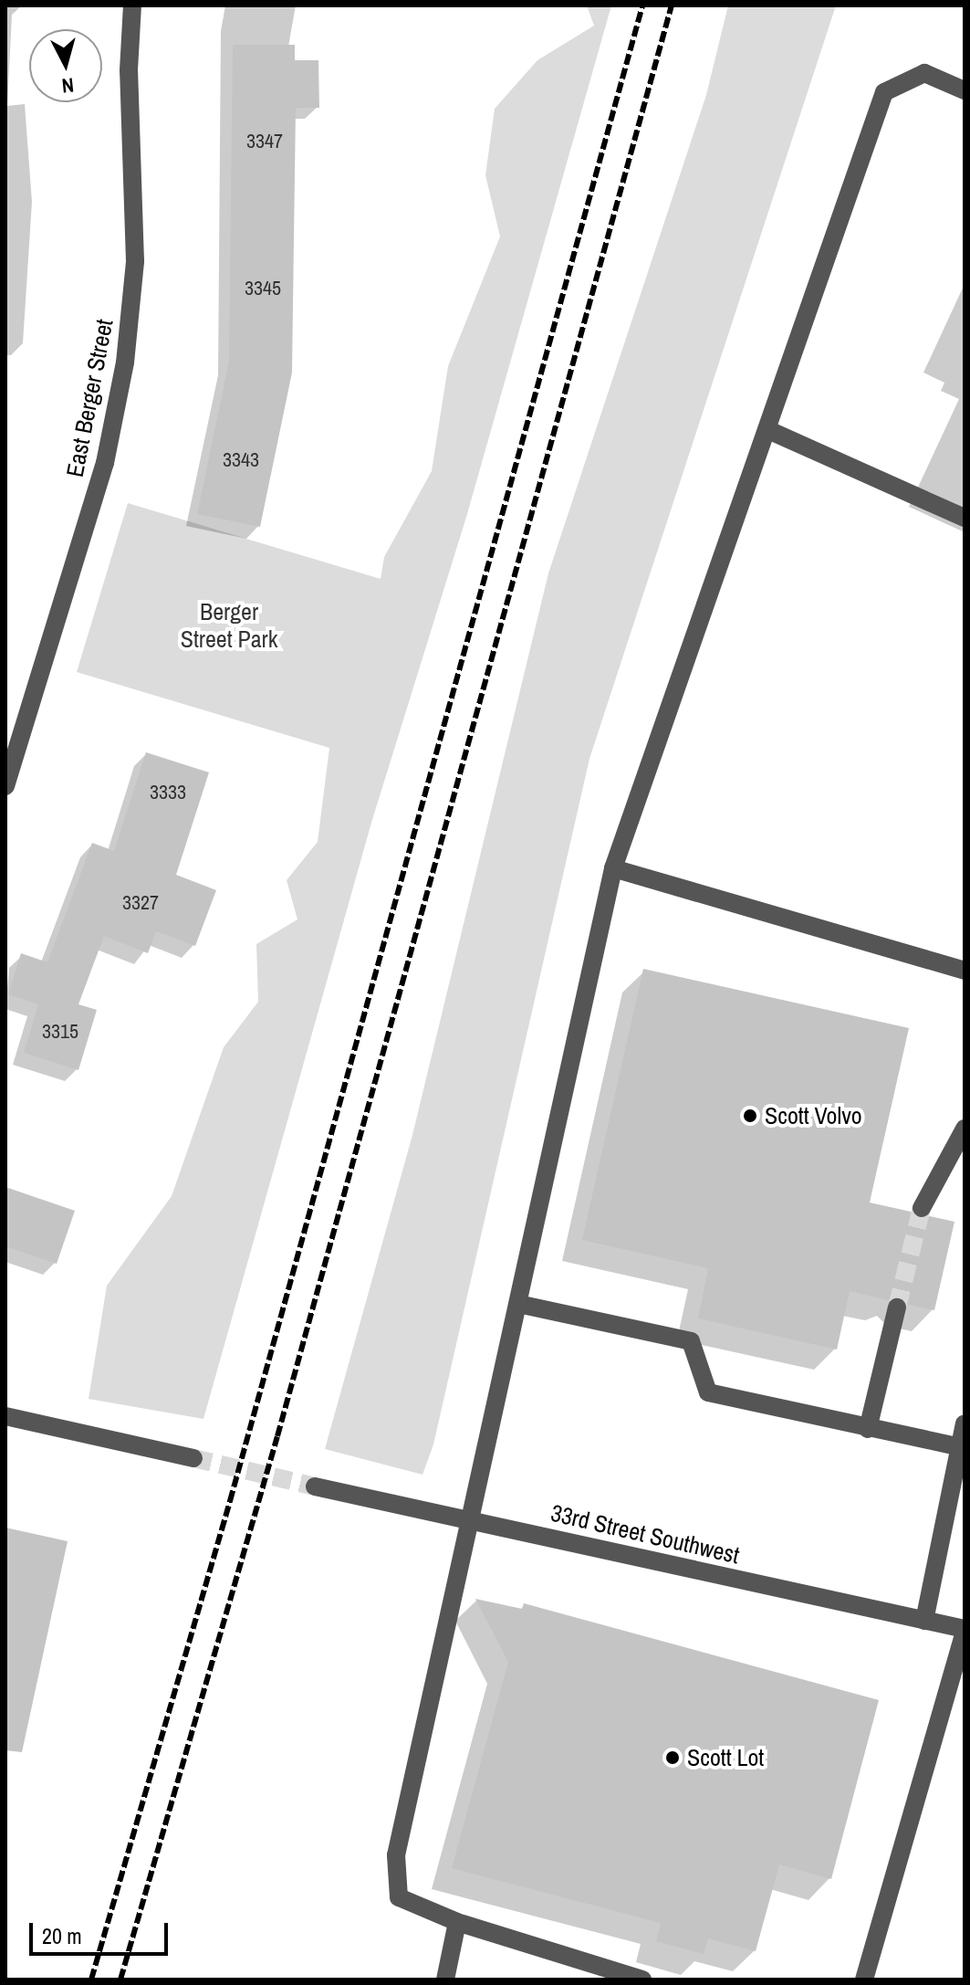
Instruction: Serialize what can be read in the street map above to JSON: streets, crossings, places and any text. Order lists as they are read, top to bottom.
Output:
{
  "streets": {
    "street": ["East Berger Street", "33rd Street Southwest"]
  },
  "parks": ["Berger Street Park"],
  "places": ["Scott Volvo", "Scott Lot"],
  "house_numbers": [
    "3347",
    "3345",
    "3343",
    "3333",
    "3327",
    "3315"
  ],
  "scale_bar": "20 m",
  "north": "bottom"
}
